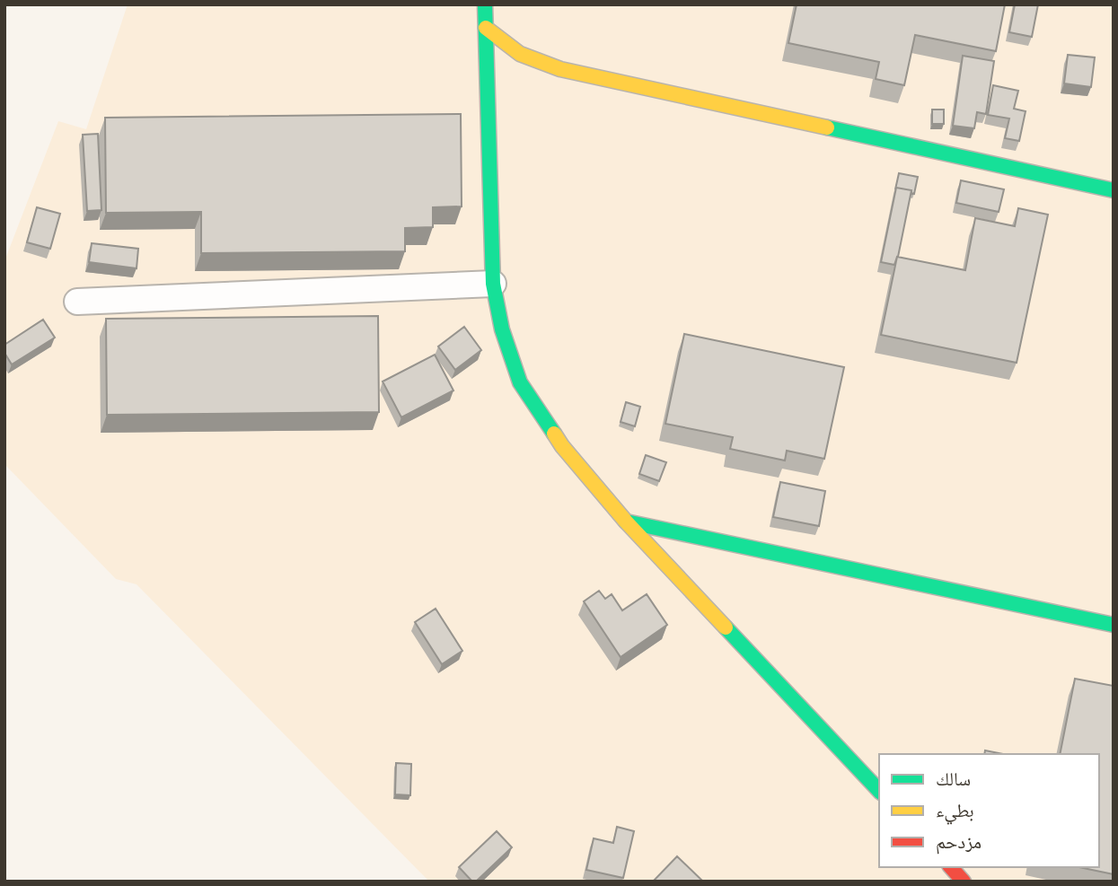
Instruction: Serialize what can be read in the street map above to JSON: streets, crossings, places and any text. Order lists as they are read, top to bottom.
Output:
{
  "legend": ["سالك", "بطيء", "مزدحم"]
}
